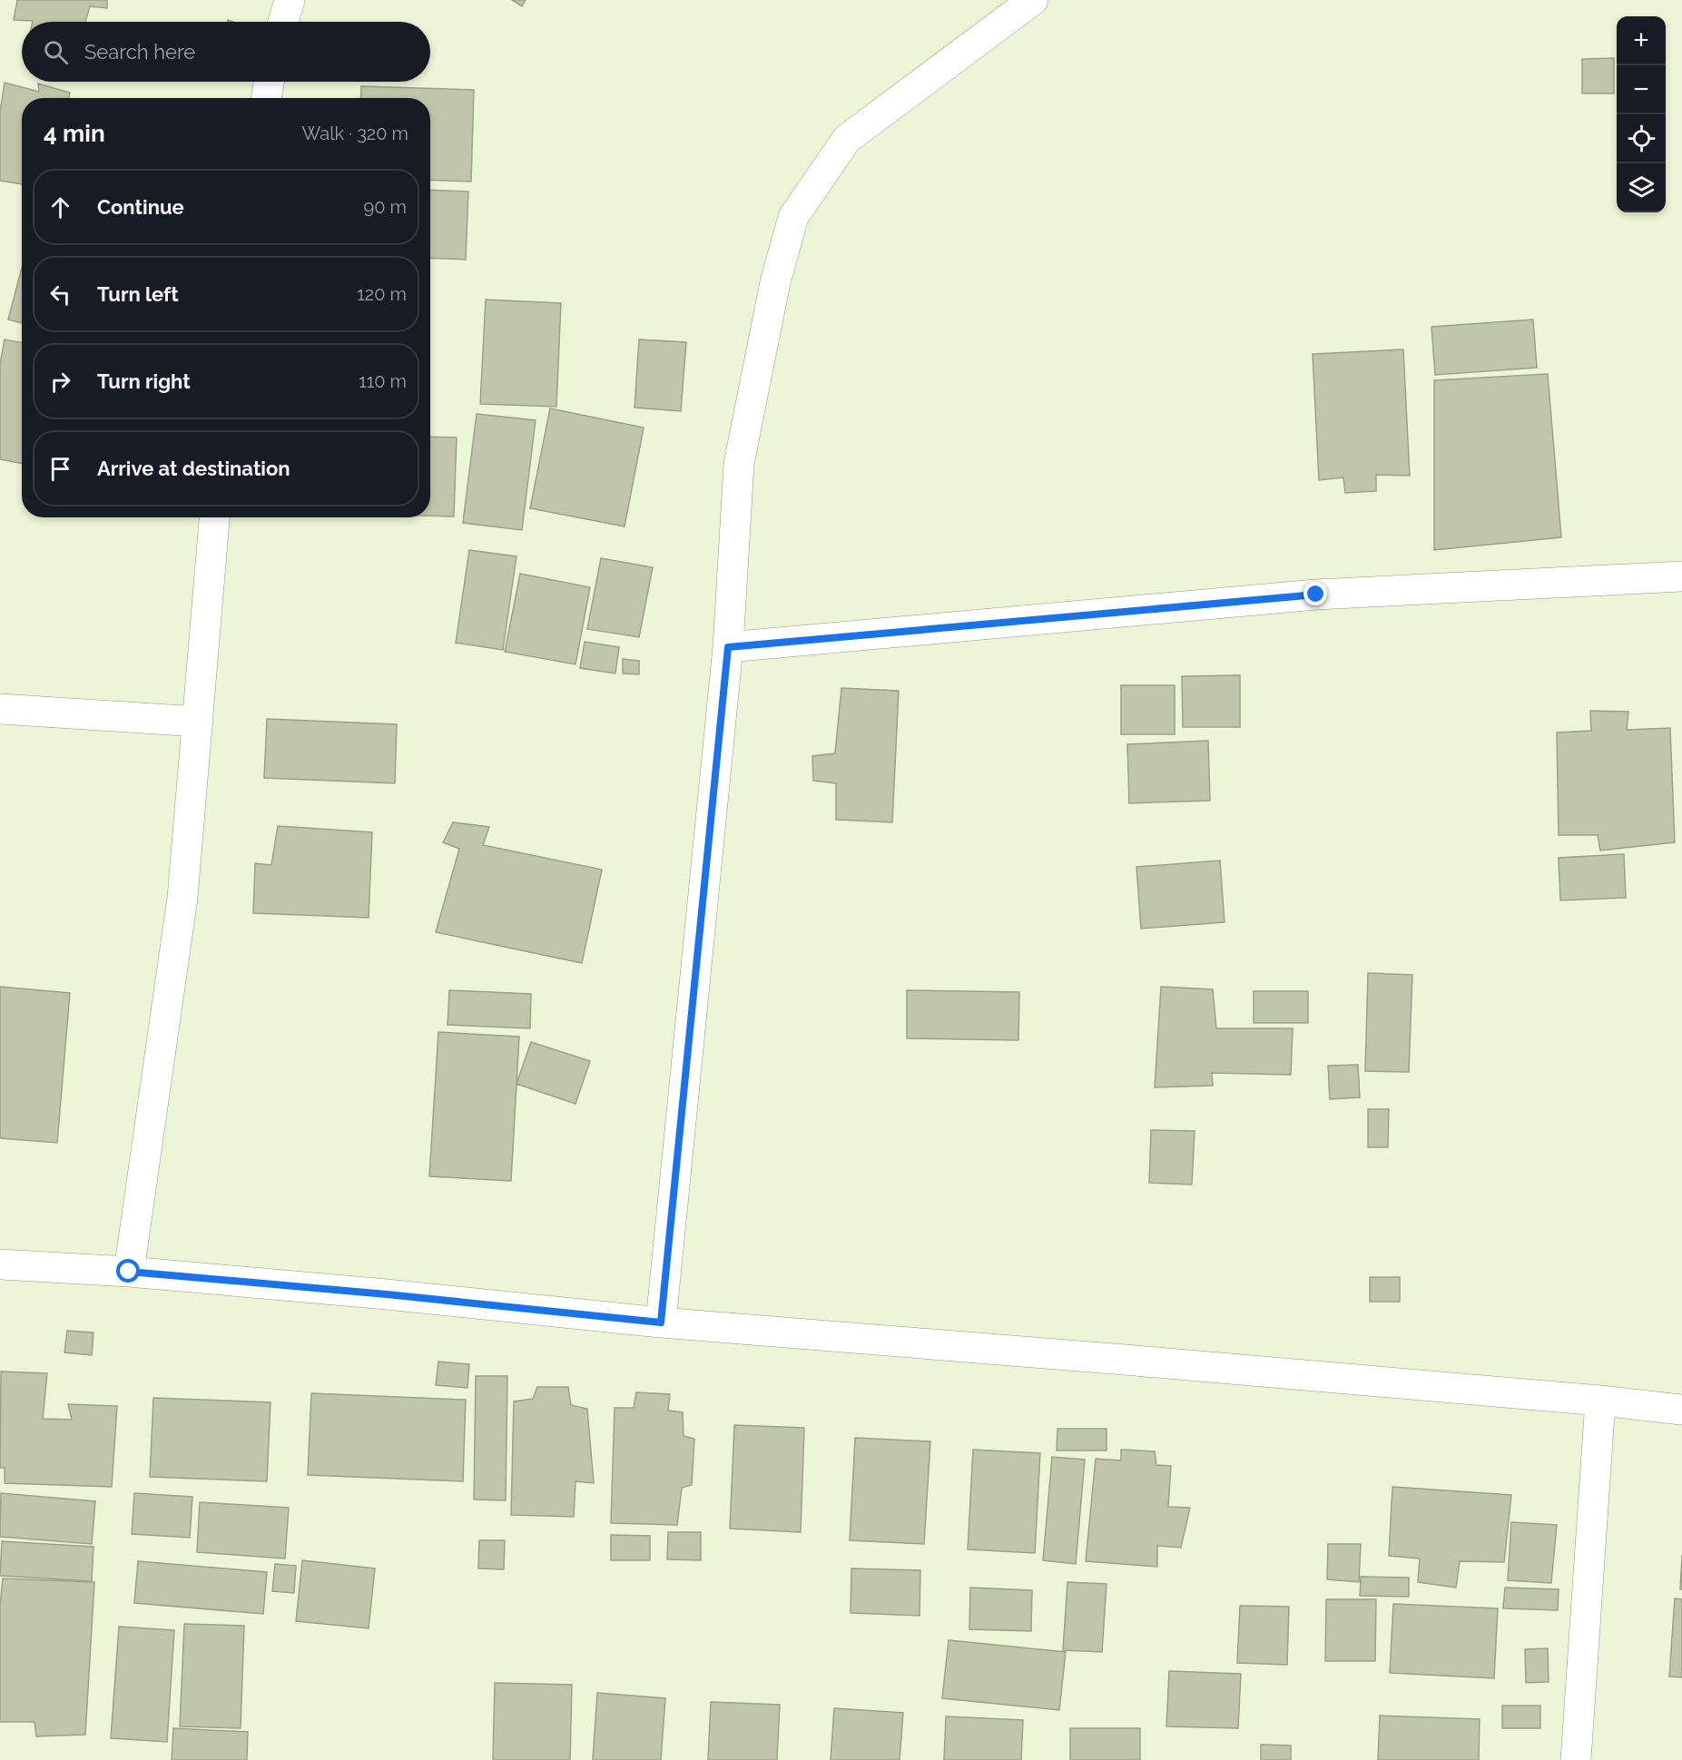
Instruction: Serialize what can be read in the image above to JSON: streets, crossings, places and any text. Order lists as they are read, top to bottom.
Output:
{
  "page": {
    "map_buttons": ["+", "−"],
    "search": "Search here",
    "heading": ["4 min", "Walk · 320 m"],
    "list": [
      ["Continue", "90 m"],
      ["Turn left", "120 m"],
      ["Turn right", "110 m"],
      "Arrive at destination"
    ]
  }
}
